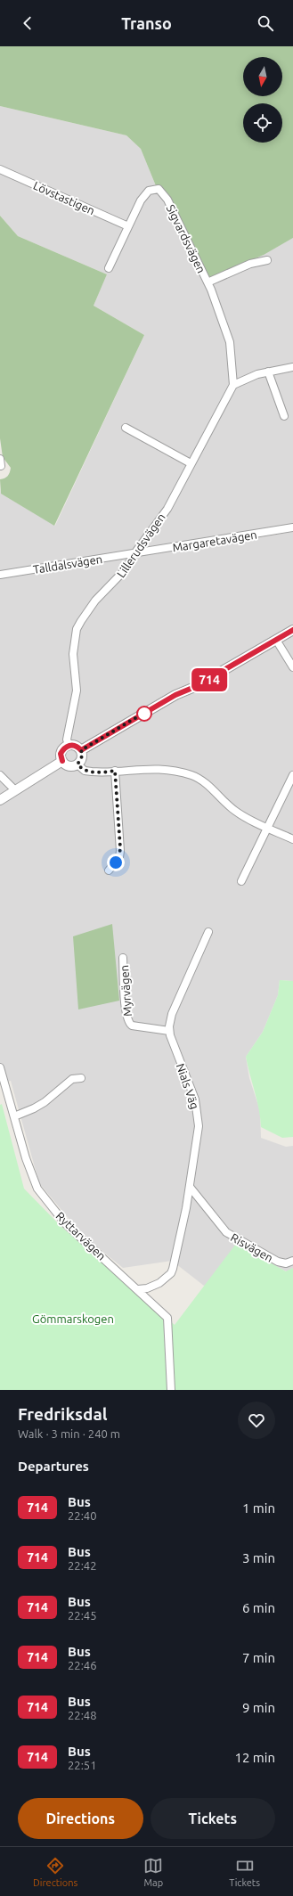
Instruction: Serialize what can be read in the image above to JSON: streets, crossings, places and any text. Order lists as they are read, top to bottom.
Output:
{
  "streets": {
    "street": [
      "Lövstastigen",
      "Sigvardsvägen",
      "Margaretavägen",
      "Lillerudsvägen",
      "Talldalsvägen",
      "Myrvägen",
      "Nials Väg",
      "Ryttarvägen",
      "Risvägen"
    ]
  },
  "crossings": [
    ["Lövstastigen", "Sigvardsvägen"],
    ["Sigvardsvägen", "Lillerudsvägen"],
    ["Margaretavägen", "Lillerudsvägen"],
    ["Margaretavägen", "Talldalsvägen"],
    ["Lillerudsvägen", "Talldalsvägen"],
    ["Myrvägen", "Nials Väg"],
    ["Nials Väg", "Ryttarvägen"],
    ["Nials Väg", "Risvägen"]
  ],
  "parks": ["Gömmarskogen"],
  "lines": ["bus line 714"],
  "north": "bottom",
  "page": {
    "header": "Transo",
    "on_map": "714",
    "heading": [
      ["Fredriksdal", "Walk · 3 min · 240 m"],
      "Departures"
    ],
    "list": [
      {
        "mark": "714",
        "name": "Bus",
        "note": "22:40",
        "value": "1 min"
      },
      {
        "mark": "714",
        "name": "Bus",
        "note": "22:42",
        "value": "3 min"
      },
      {
        "mark": "714",
        "name": "Bus",
        "note": "22:45",
        "value": "6 min"
      },
      {
        "mark": "714",
        "name": "Bus",
        "note": "22:46",
        "value": "7 min"
      },
      {
        "mark": "714",
        "name": "Bus",
        "note": "22:48",
        "value": "9 min"
      },
      {
        "mark": "714",
        "name": "Bus",
        "note": "22:51",
        "value": "12 min"
      }
    ],
    "buttons": ["Directions", "Tickets"],
    "tabs": ["Directions", "Map", "Tickets"]
  }
}
